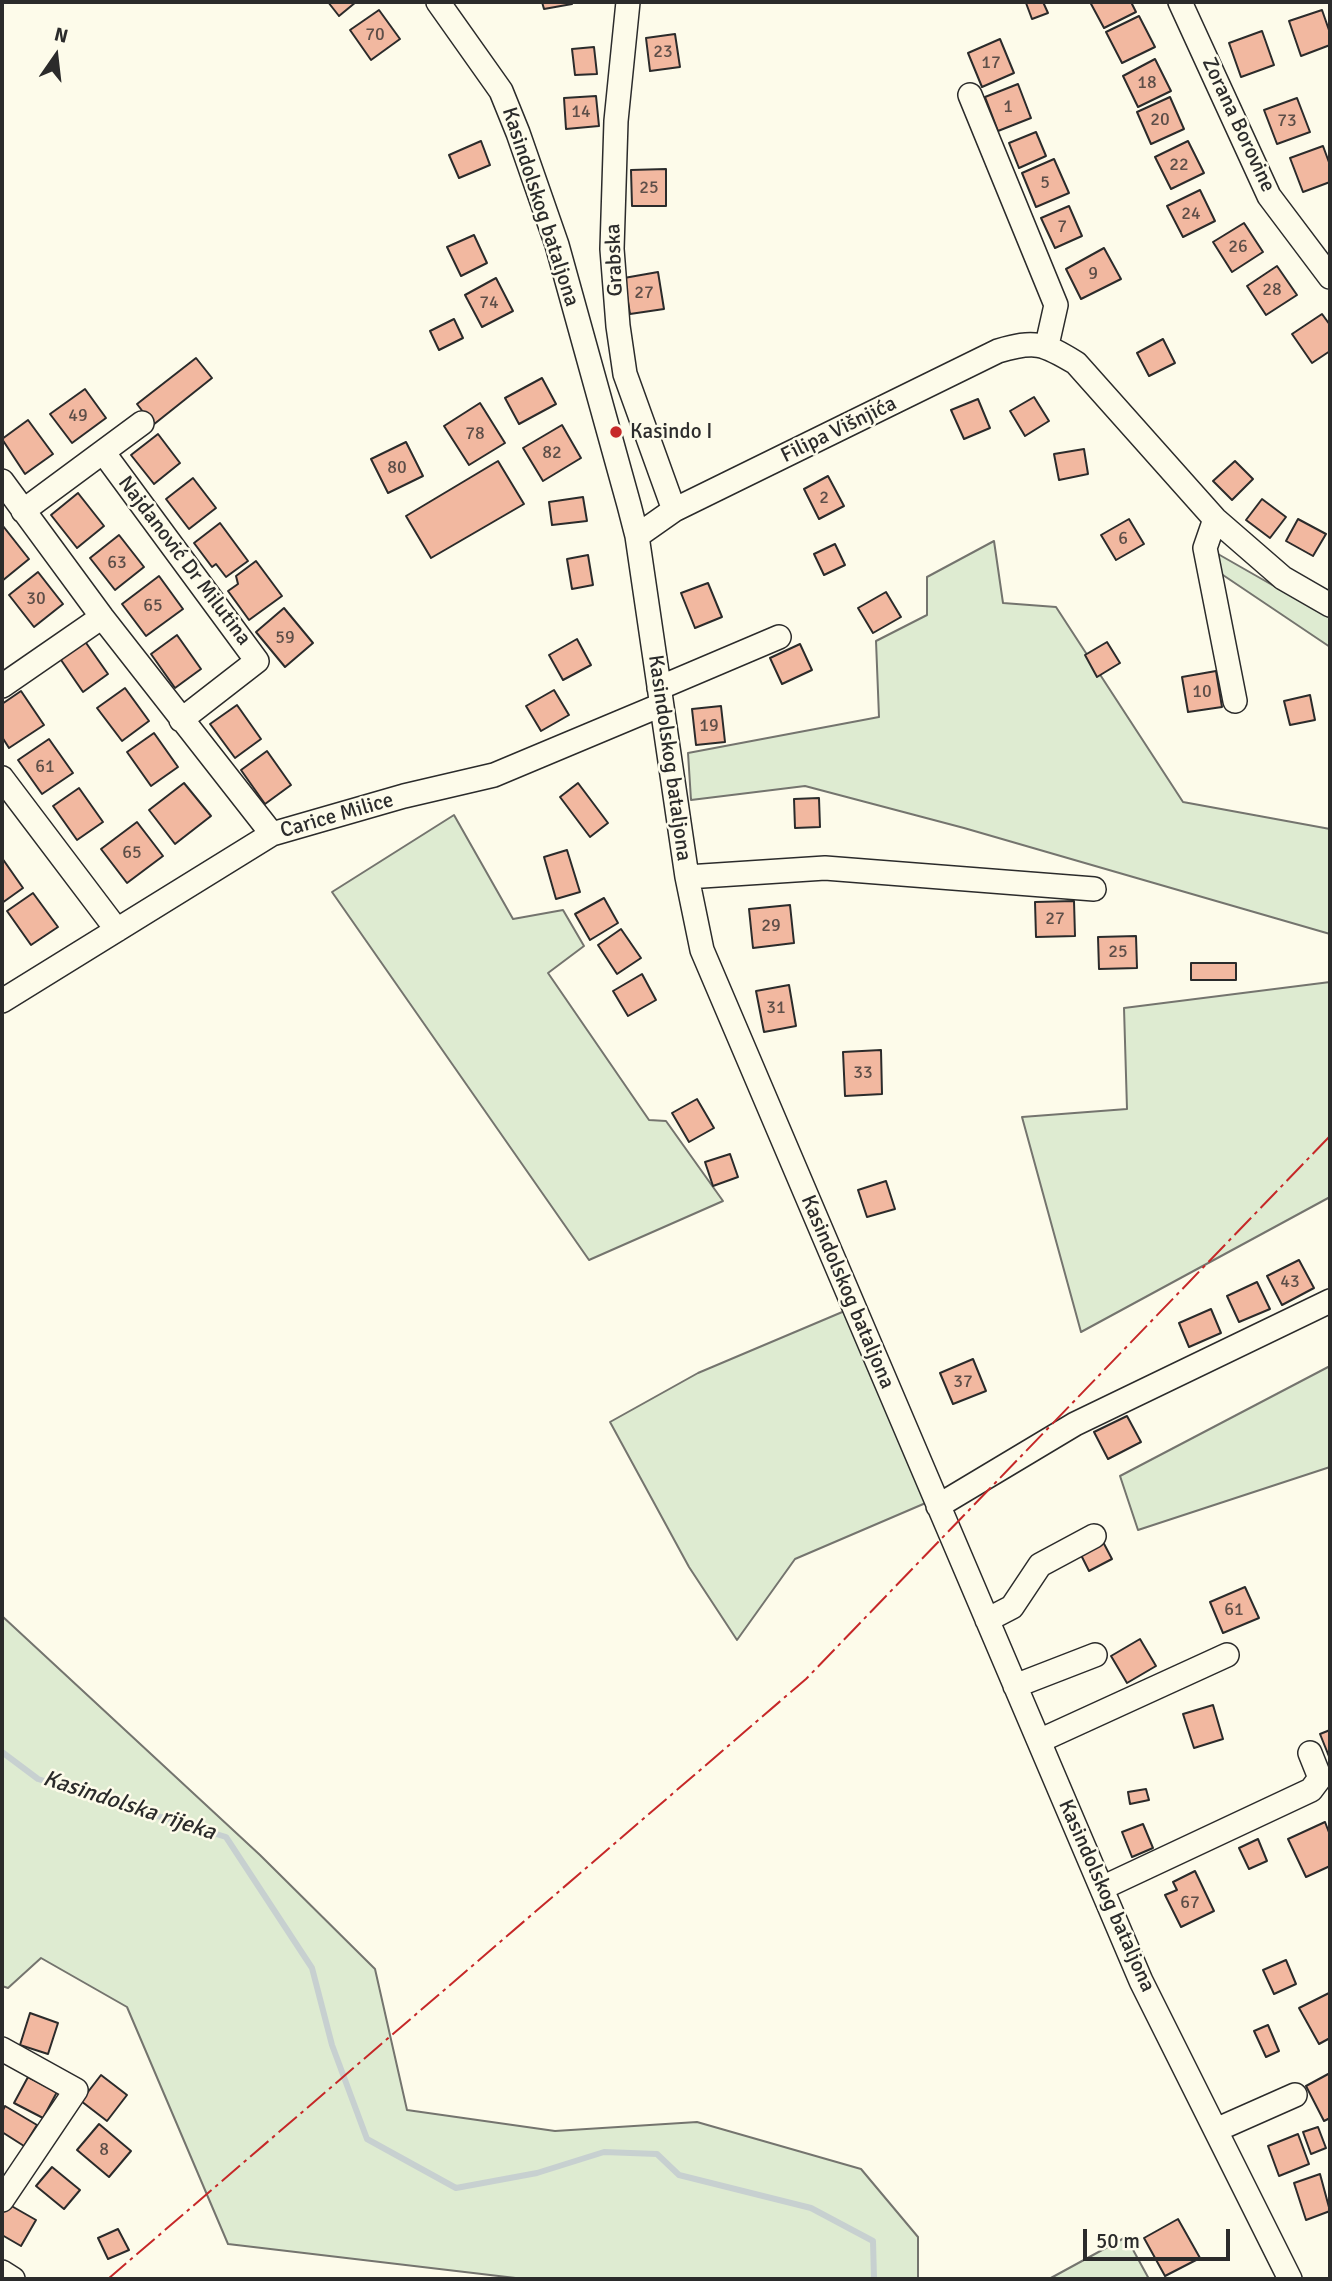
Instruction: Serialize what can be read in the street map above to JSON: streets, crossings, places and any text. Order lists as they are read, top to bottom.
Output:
{
  "streets": {
    "street": [
      "Zorana Borovine",
      "Kasindolskog bataljona",
      "Grabska",
      "Filipa Višnjića",
      "Najdanović Dr Milutina",
      "Carice Milice"
    ]
  },
  "crossings": [
    ["Kasindolskog bataljona", "Filipa Višnjića"],
    ["Kasindolskog bataljona", "Carice Milice"],
    ["Grabska", "Filipa Višnjića"]
  ],
  "water": ["Kasindolska rijeka"],
  "places": ["Kasindo I"],
  "house_numbers": [
    "70",
    "23",
    "17",
    "18",
    "1",
    "14",
    "20",
    "73",
    "22",
    "5",
    "25",
    "24",
    "7",
    "26",
    "9",
    "28",
    "27",
    "74",
    "49",
    "78",
    "82",
    "80",
    "2",
    "6",
    "63",
    "30",
    "65",
    "59",
    "10",
    "19",
    "61",
    "65",
    "27",
    "29",
    "25",
    "31",
    "33",
    "43",
    "37",
    "61",
    "67",
    "8"
  ],
  "scale_bar": "50 m",
  "north": "top"
}
